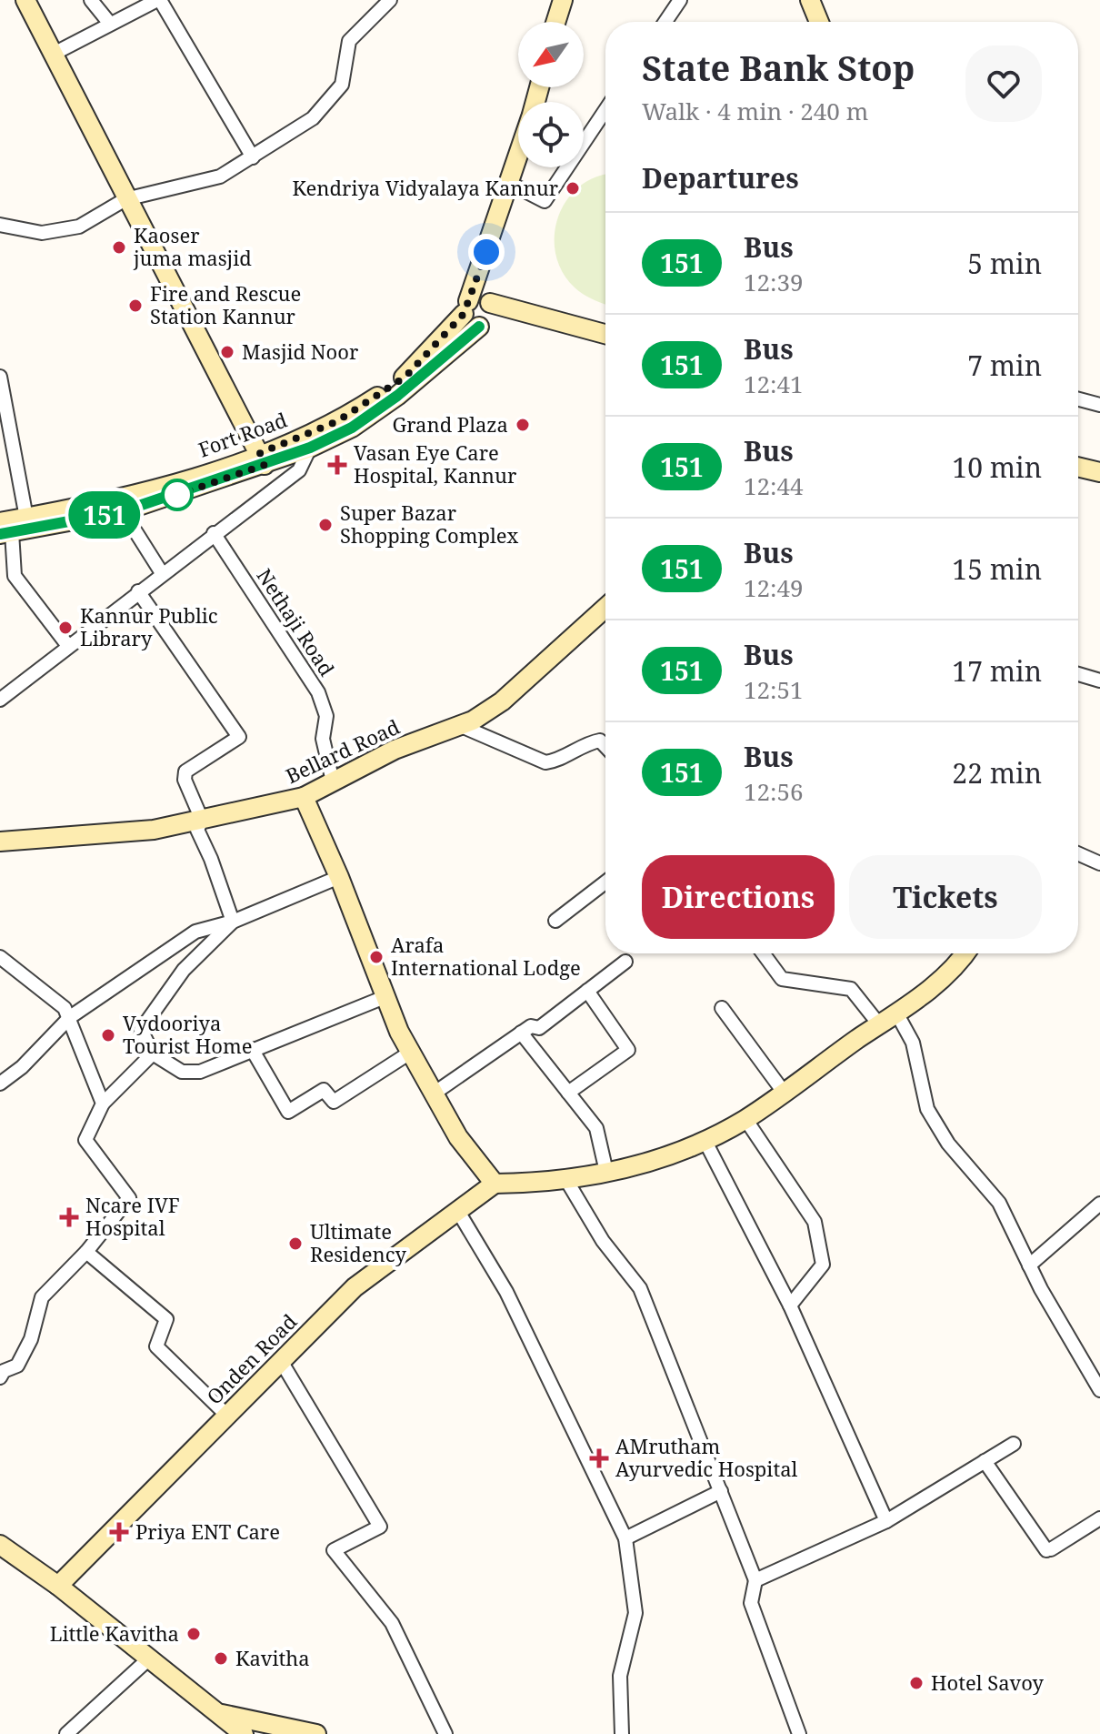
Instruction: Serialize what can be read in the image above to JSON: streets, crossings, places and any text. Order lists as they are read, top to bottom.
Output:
{
  "streets": {
    "main road": ["Fort Road", "Bellard Road", "Onden Road"],
    "street": ["Nethaji Road"]
  },
  "crossings": [
    ["Nethaji Road", "Bellard Road"]
  ],
  "places": {
    "other": [
      "Kendriya Vidyalaya Kannur",
      "Kaoser juma masjid",
      "Fire and Rescue Station Kannur",
      "Masjid Noor",
      "Grand Plaza",
      "Super Bazar Shopping Complex",
      "Kannur Public Library",
      "Arafa International Lodge",
      "Vydooriya Tourist Home",
      "Ultimate Residency",
      "Little Kavitha",
      "Kavitha",
      "Hotel Savoy"
    ],
    "health": [
      "Vasan Eye Care Hospital, Kannur",
      "Ncare IVF Hospital",
      "AMrutham Ayurvedic Hospital",
      "Priya ENT Care"
    ]
  },
  "lines": ["bus line 151"],
  "north": "bottom left",
  "page": {
    "on_map": "151",
    "heading": [
      ["State Bank Stop", "Walk · 4 min · 240 m"],
      "Departures"
    ],
    "list": [
      {
        "mark": "151",
        "name": "Bus",
        "note": "12:39",
        "value": "5 min"
      },
      {
        "mark": "151",
        "name": "Bus",
        "note": "12:41",
        "value": "7 min"
      },
      {
        "mark": "151",
        "name": "Bus",
        "note": "12:44",
        "value": "10 min"
      },
      {
        "mark": "151",
        "name": "Bus",
        "note": "12:49",
        "value": "15 min"
      },
      {
        "mark": "151",
        "name": "Bus",
        "note": "12:51",
        "value": "17 min"
      },
      {
        "mark": "151",
        "name": "Bus",
        "note": "12:56",
        "value": "22 min"
      }
    ],
    "buttons": ["Directions", "Tickets"]
  }
}
